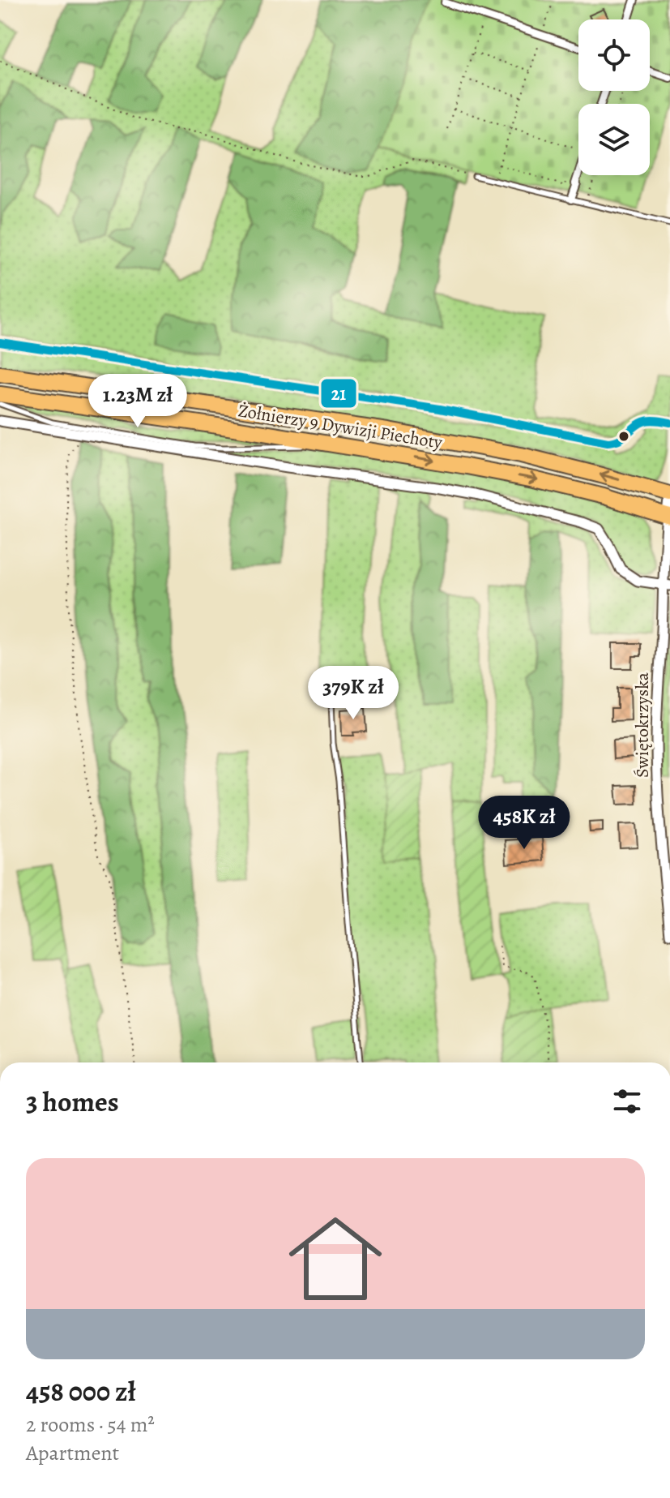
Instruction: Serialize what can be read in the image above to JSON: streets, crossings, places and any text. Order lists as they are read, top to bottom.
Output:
{
  "streets": {
    "highway": ["Żołnierzy 9 Dywizji Piechoty"],
    "street": ["Świętokrzyska"]
  },
  "crossings": [
    ["Żołnierzy 9 Dywizji Piechoty", "Świętokrzyska"]
  ],
  "lines": ["transit line 21"],
  "page": {
    "price": ["1.23M zł", "379K zł", "458K zł"],
    "heading": "3 homes",
    "list": [
      {
        "name": "458 000 zł",
        "note": "2 rooms · 54 m² · Apartment"
      }
    ]
  }
}
